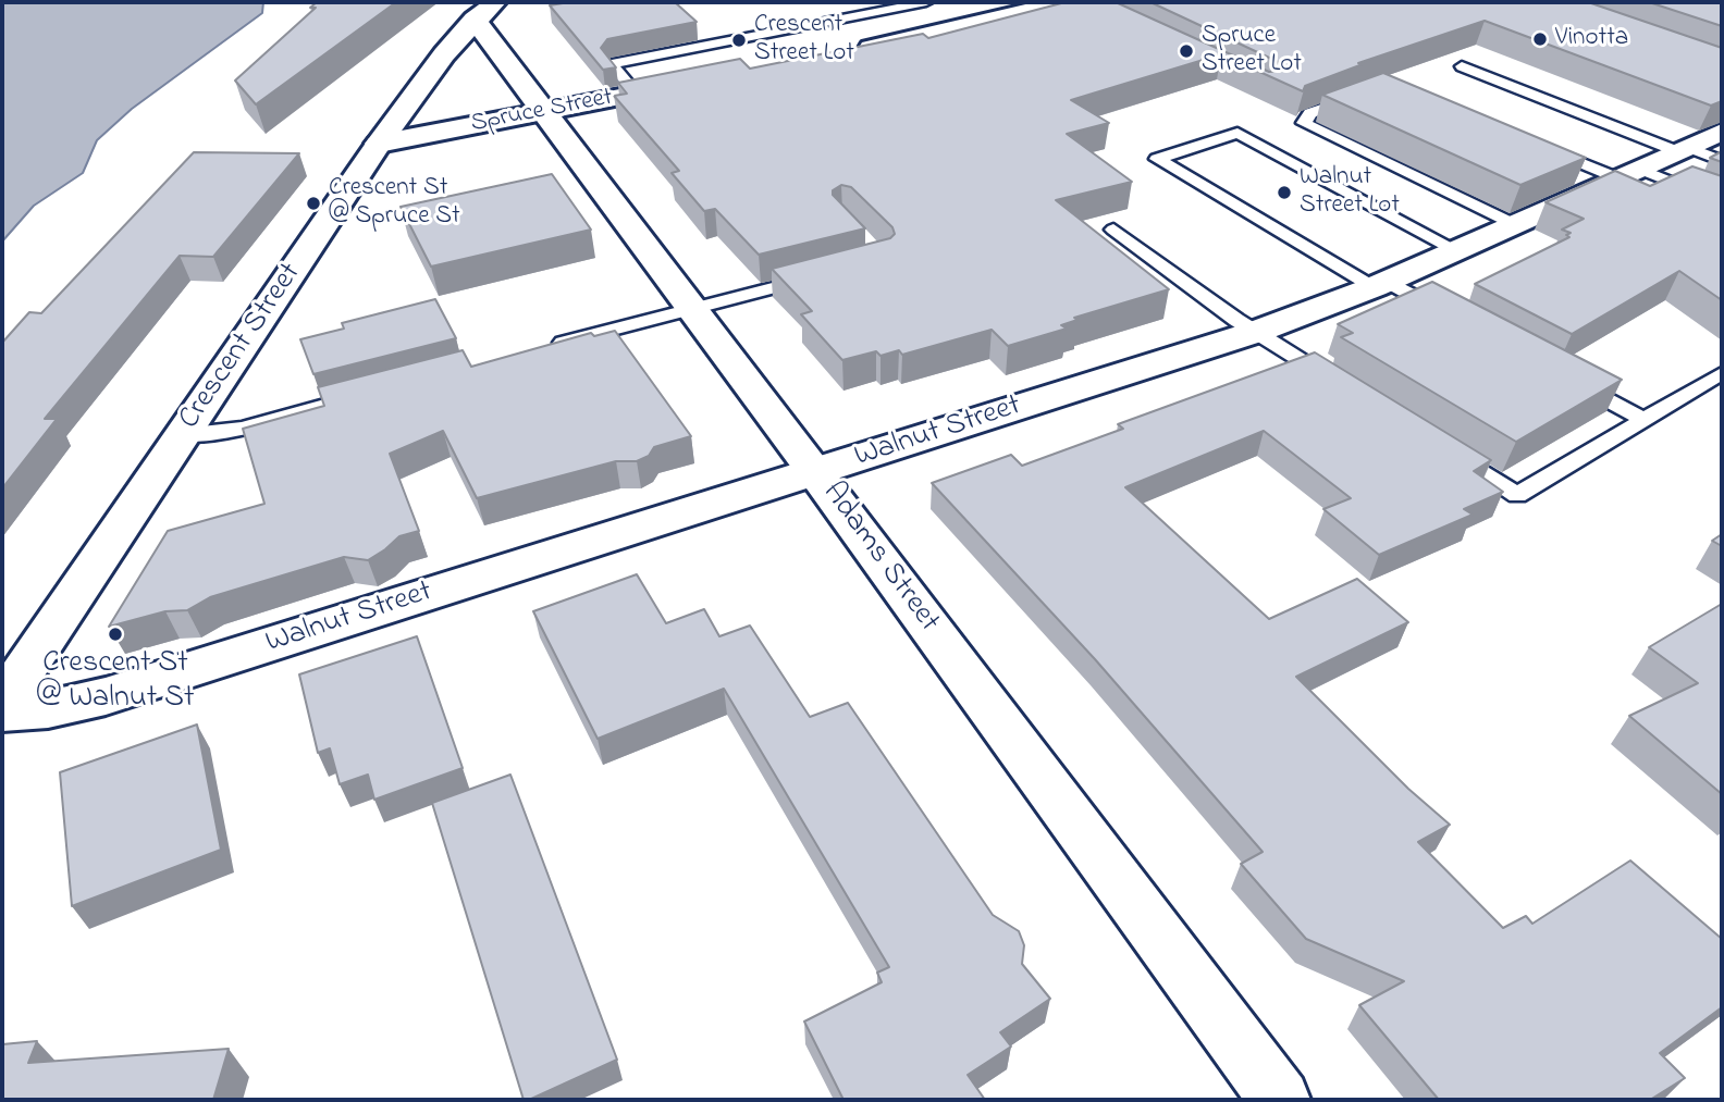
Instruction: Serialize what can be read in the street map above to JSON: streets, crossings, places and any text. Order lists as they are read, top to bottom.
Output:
{
  "streets": {
    "street": [
      "Spruce Street",
      "Crescent Street",
      "Walnut Street",
      "Adams Street"
    ]
  },
  "crossings": [
    ["Spruce Street", "Crescent Street"],
    ["Spruce Street", "Adams Street"],
    ["Crescent Street", "Adams Street"],
    ["Walnut Street", "Adams Street"]
  ],
  "places": [
    "Vinotta",
    "Crescent Street Lot",
    "Spruce Street Lot",
    "Walnut Street Lot",
    "Crescent St @ Spruce St",
    "Crescent St @ Walnut St"
  ]
}
